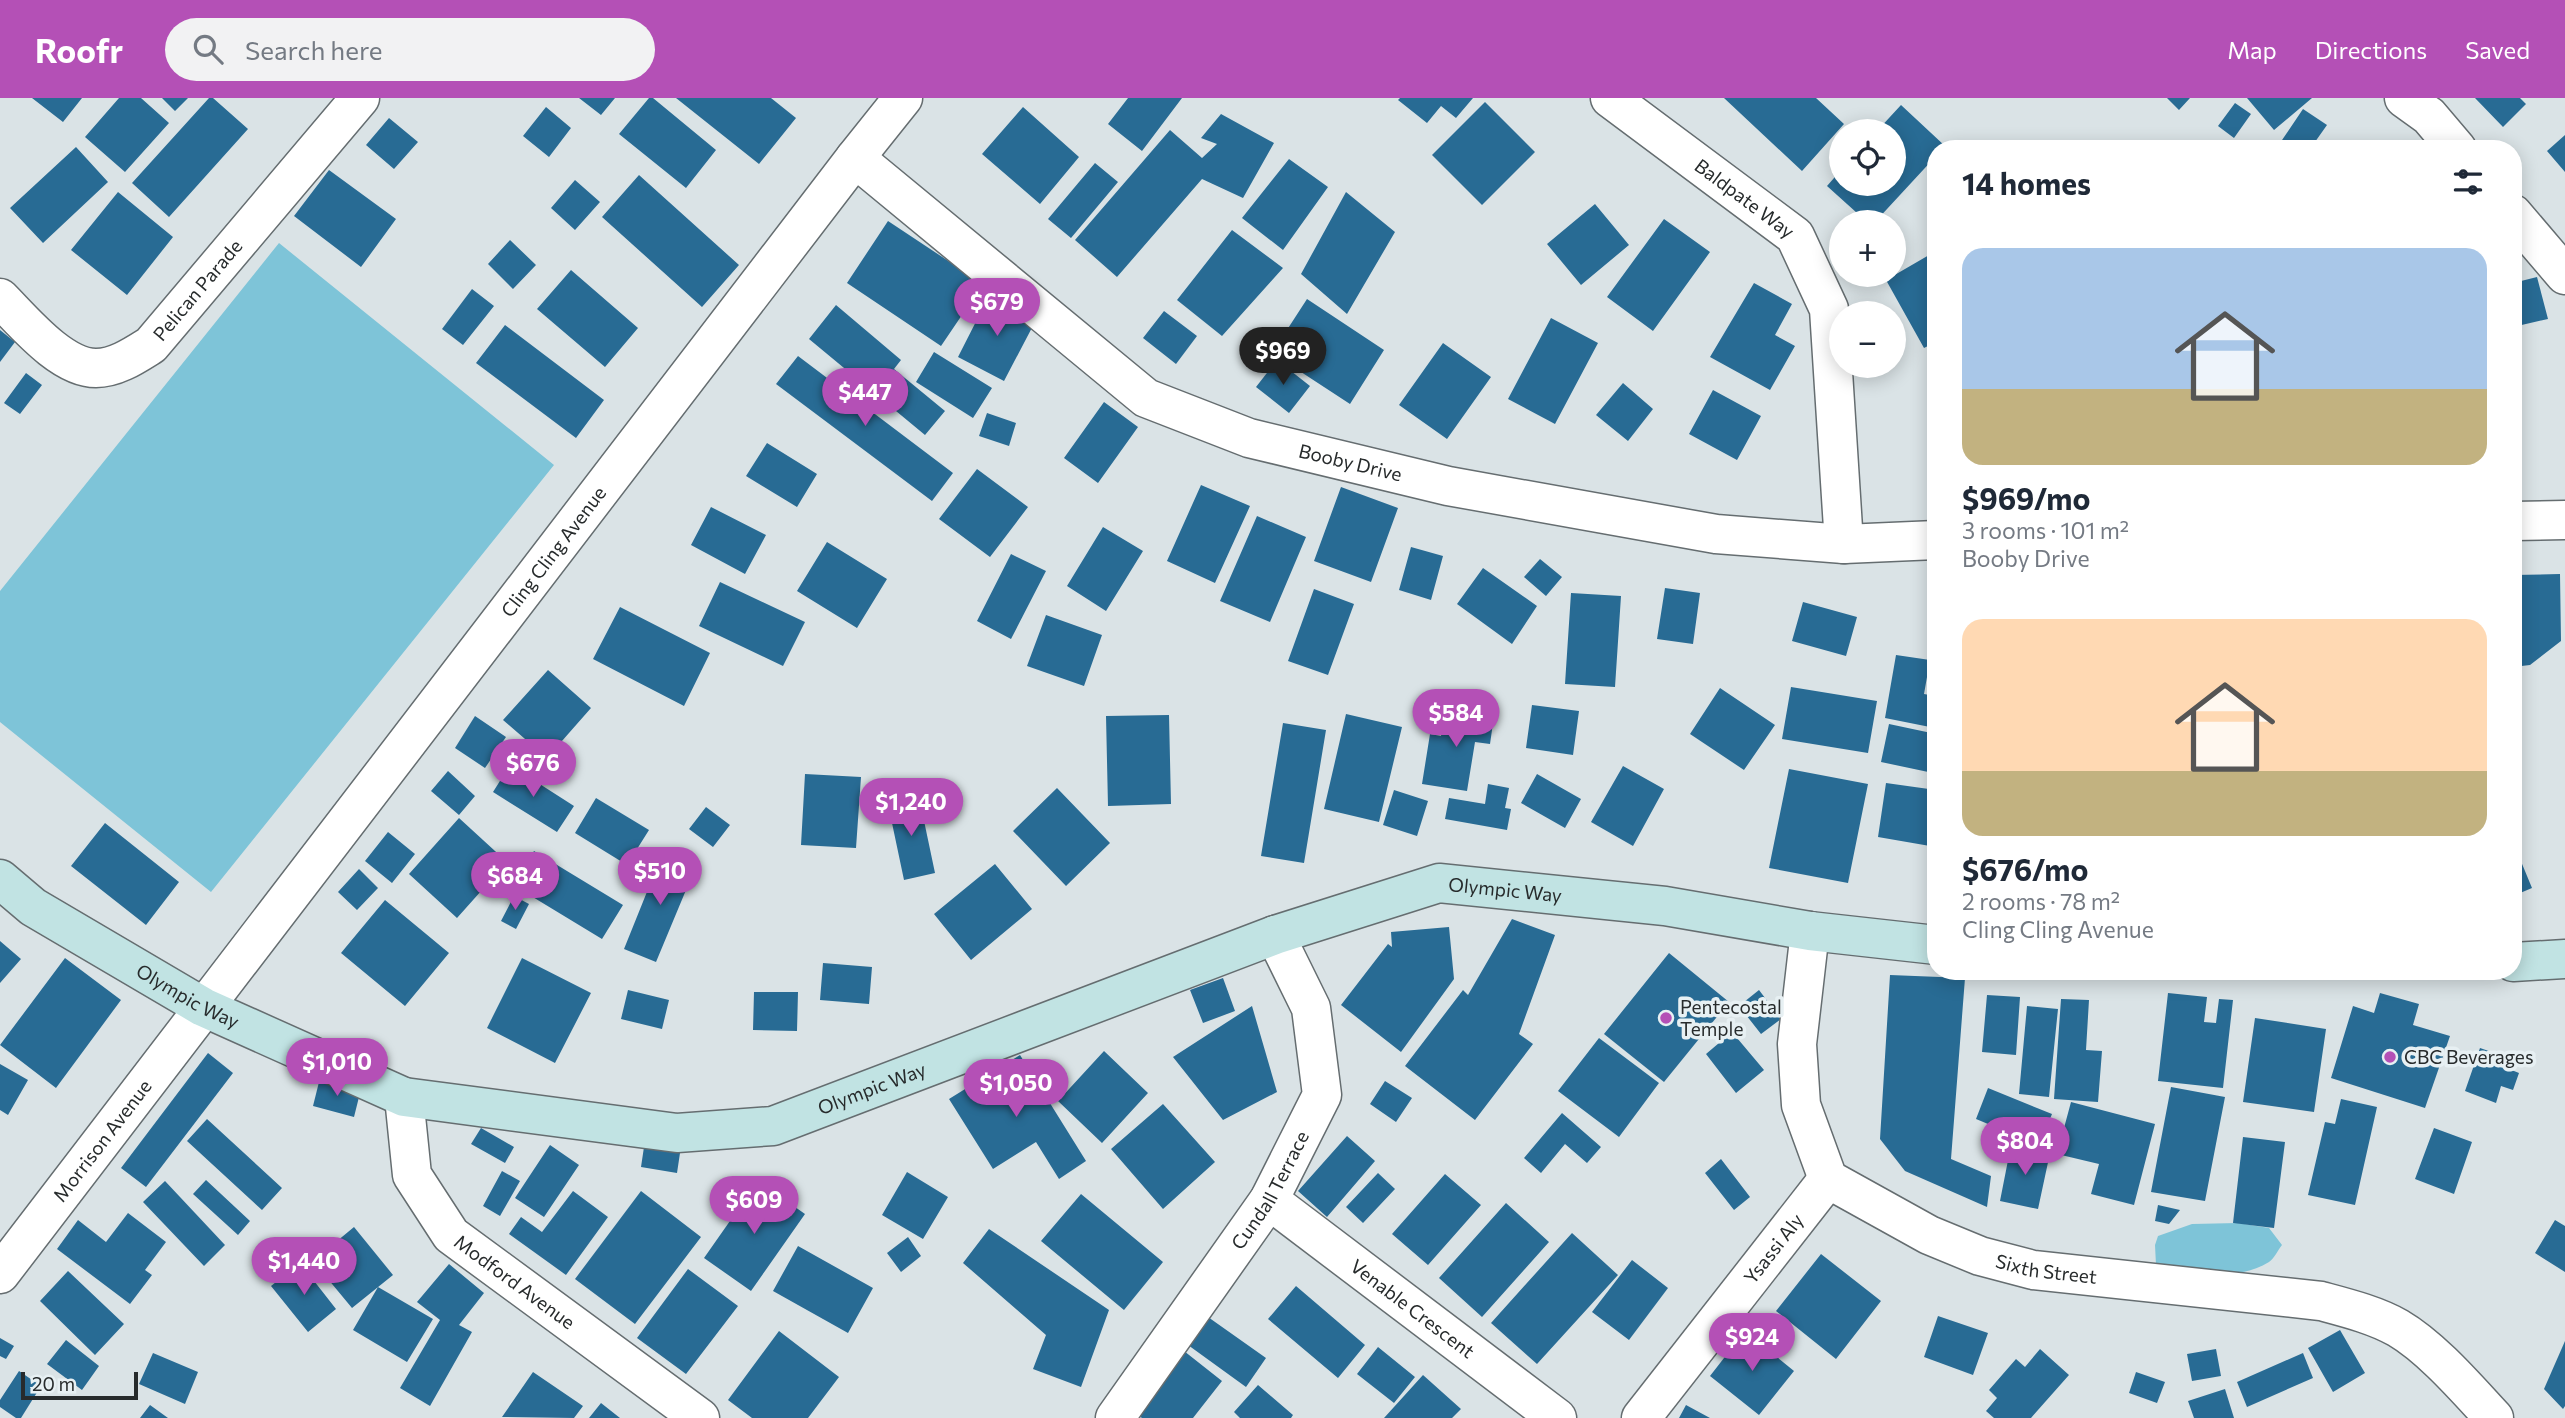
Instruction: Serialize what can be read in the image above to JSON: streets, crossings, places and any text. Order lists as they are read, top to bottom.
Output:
{
  "streets": {
    "street": [
      "Baldpate Way",
      "Pelican Parade",
      "Booby Drive",
      "Cling Cling Avenue",
      "Olympic Way",
      "Morrison Avenue",
      "Cundall Terrace",
      "Ysassi Aly",
      "Sixth Street",
      "Modford Avenue",
      "Venable Crescent"
    ]
  },
  "crossings": [
    ["Baldpate Way", "Booby Drive"],
    ["Booby Drive", "Cling Cling Avenue"],
    ["Cling Cling Avenue", "Olympic Way"],
    ["Cling Cling Avenue", "Morrison Avenue"],
    ["Olympic Way", "Morrison Avenue"],
    ["Olympic Way", "Cundall Terrace"],
    ["Olympic Way", "Modford Avenue"],
    ["Cundall Terrace", "Venable Crescent"],
    ["Ysassi Aly", "Sixth Street"]
  ],
  "places": ["Pentecostal Temple", "CBC Beverages"],
  "scale_bar": "20 m",
  "page": {
    "header": "Roofr",
    "search": "Search here",
    "nav": ["Map", "Directions", "Saved"],
    "map_buttons": ["+", "−"],
    "heading": "14 homes",
    "list": [
      {
        "name": "$969/mo",
        "note": "3 rooms · 101 m² · Booby Drive"
      },
      {
        "name": "$676/mo",
        "note": "2 rooms · 78 m² · Cling Cling Avenue"
      }
    ],
    "price": [
      "$679",
      "$969",
      "$447",
      "$584",
      "$676",
      "$1,240",
      "$510",
      "$684",
      "$1,010",
      "$1,050",
      "$804",
      "$609",
      "$1,440",
      "$924"
    ],
    "scale": "20 m"
  }
}
